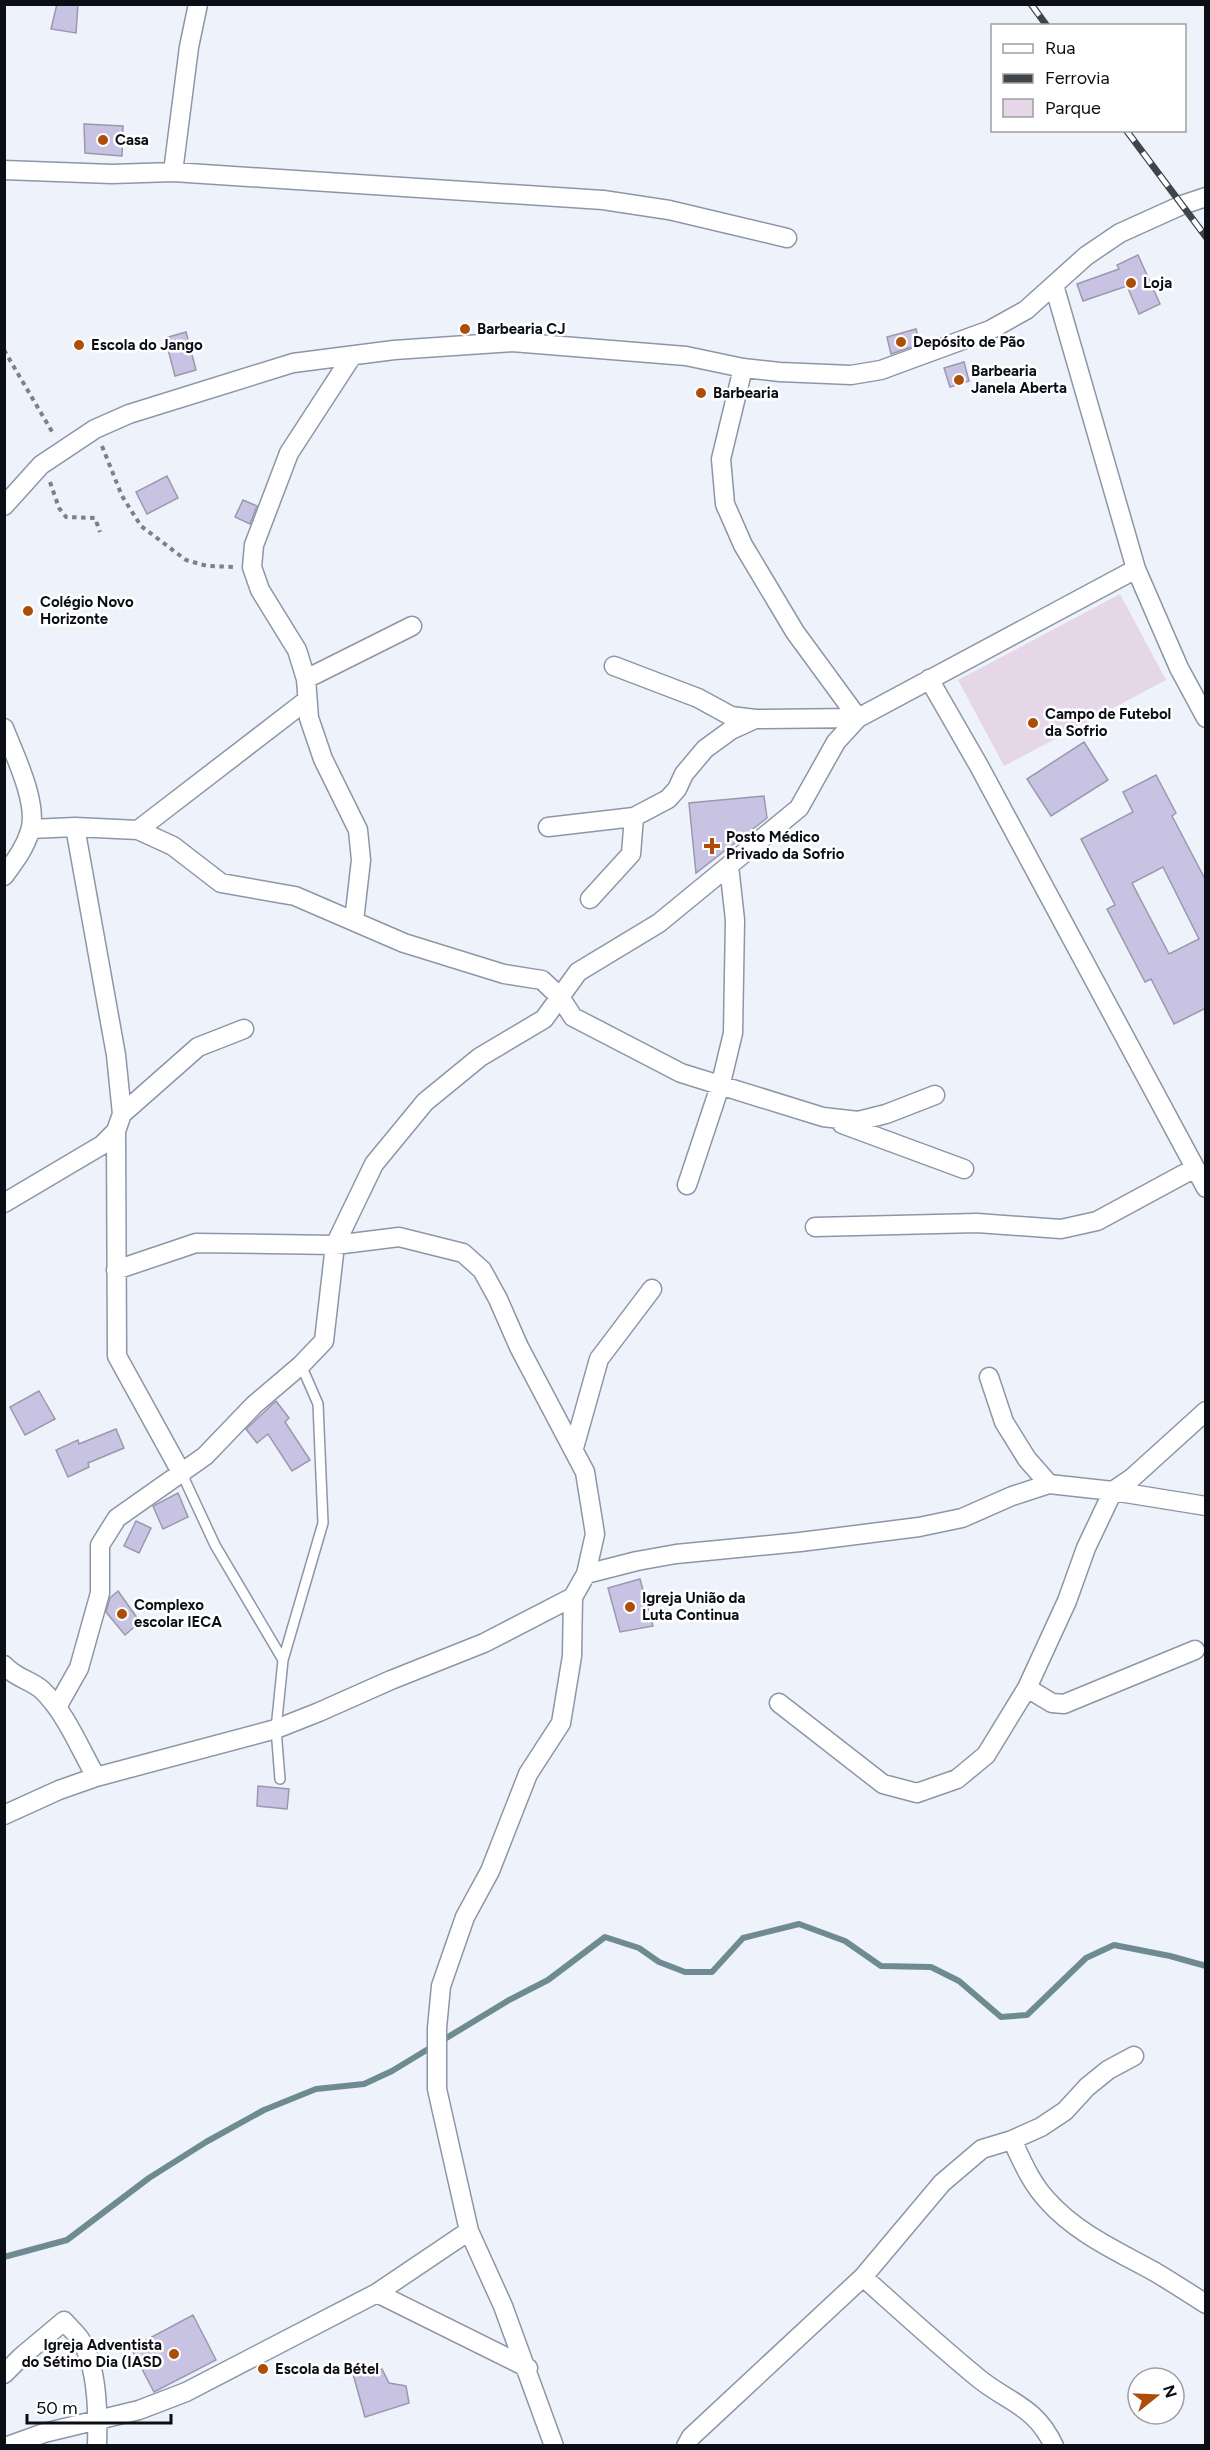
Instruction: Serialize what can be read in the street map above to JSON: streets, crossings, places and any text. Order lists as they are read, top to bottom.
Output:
{
  "places": {
    "other": [
      "Casa",
      "Loja",
      "Barbearia CJ",
      "Depósito de Pão",
      "Escola do Jango",
      "Barbearia Janela Aberta",
      "Barbearia",
      "Colégio Novo Horizonte",
      "Campo de Futebol da Sofrio",
      "Igreja União da Luta Continua",
      "Complexo escolar IECA",
      "Igreja Adventista do Sétimo Dia (IASD",
      "Escola da Bétel"
    ],
    "health": ["Posto Médico Privado da Sofrio"]
  },
  "legend": ["Rua", "Ferrovia", "Parque"],
  "scale_bar": "50 m",
  "north": "right"
}
